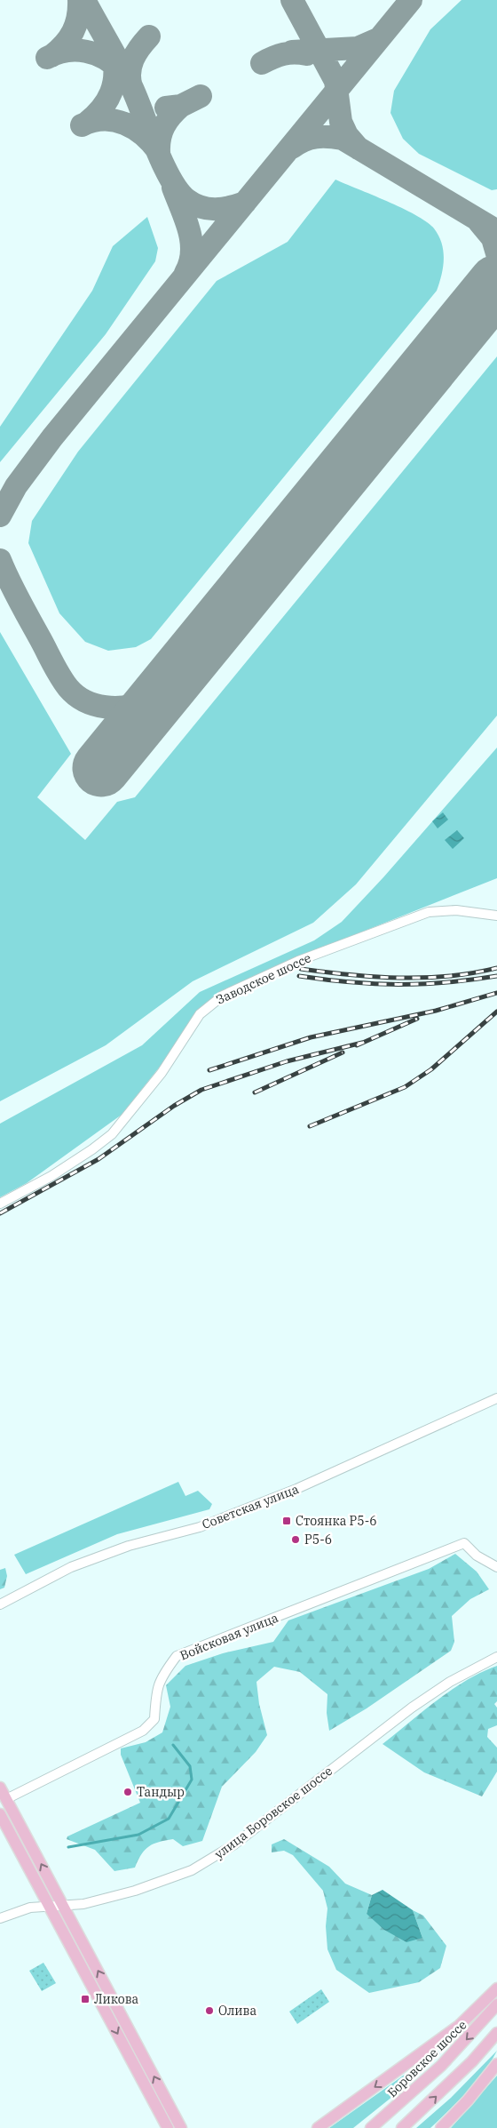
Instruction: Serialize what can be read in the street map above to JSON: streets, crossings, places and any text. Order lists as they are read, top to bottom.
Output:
{
  "streets": {
    "main road": ["Боровское шоссе"],
    "street": [
      "Заводское шоссе",
      "Советская улица",
      "Войсковая улица",
      "улица Боровское шоссе"
    ]
  },
  "places": {
    "transit": ["Стоянка Р5-6", "Ликова"],
    "other": ["Р5-6", "Тандыр", "Олива"]
  }
}
